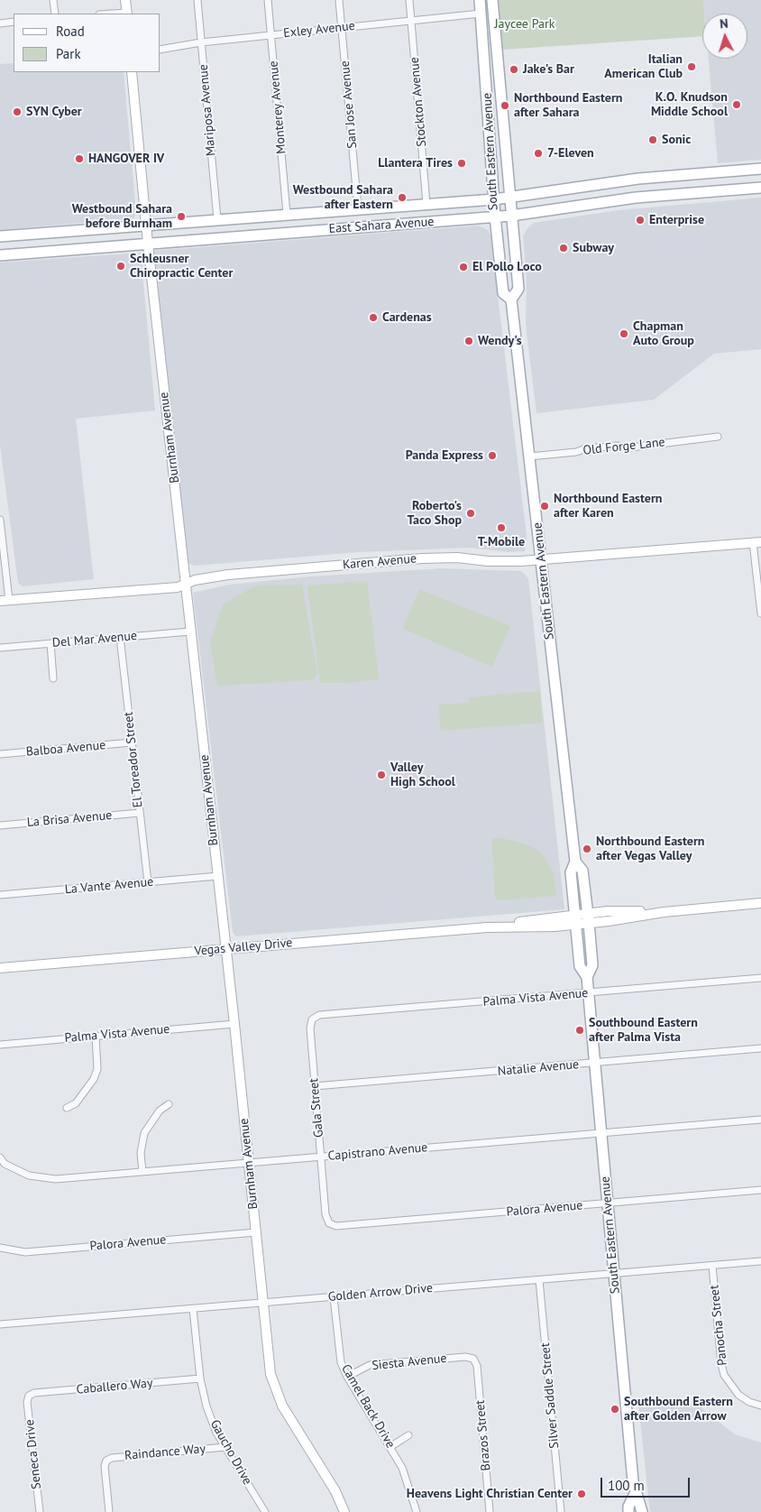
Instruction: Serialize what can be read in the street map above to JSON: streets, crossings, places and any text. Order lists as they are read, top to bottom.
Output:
{
  "streets": {
    "main road": ["South Eastern Avenue", "East Sahara Avenue"],
    "street": [
      "Exley Avenue",
      "Stockton Avenue",
      "San Jose Avenue",
      "Monterey Avenue",
      "Mariposa Avenue",
      "Burnham Avenue",
      "Old Forge Lane",
      "Karen Avenue",
      "Del Mar Avenue",
      "Balboa Avenue",
      "El Toreador Street",
      "La Brisa Avenue",
      "La Vante Avenue",
      "Vegas Valley Drive",
      "Palma Vista Avenue",
      "Natalie Avenue",
      "Gala Street",
      "Capistrano Avenue",
      "Palora Avenue",
      "Golden Arrow Drive",
      "Panocha Street",
      "Siesta Avenue",
      "Caballero Way",
      "Silver Saddle Street",
      "Camel Back Drive",
      "Brazos Street",
      "Raindance Way",
      "Gaucho Drive",
      "Seneca Drive"
    ]
  },
  "crossings": [
    ["Exley Avenue", "Stockton Avenue"],
    ["Exley Avenue", "San Jose Avenue"],
    ["Exley Avenue", "Monterey Avenue"],
    ["Exley Avenue", "Mariposa Avenue"],
    ["Exley Avenue", "South Eastern Avenue"],
    ["Stockton Avenue", "East Sahara Avenue"],
    ["San Jose Avenue", "East Sahara Avenue"],
    ["Monterey Avenue", "East Sahara Avenue"],
    ["Mariposa Avenue", "East Sahara Avenue"],
    ["South Eastern Avenue", "East Sahara Avenue"],
    ["South Eastern Avenue", "Old Forge Lane"],
    ["South Eastern Avenue", "Karen Avenue"],
    ["South Eastern Avenue", "Vegas Valley Drive"],
    ["South Eastern Avenue", "Palma Vista Avenue"],
    ["South Eastern Avenue", "Natalie Avenue"],
    ["South Eastern Avenue", "Capistrano Avenue"],
    ["South Eastern Avenue", "Palora Avenue"],
    ["South Eastern Avenue", "Golden Arrow Drive"],
    ["East Sahara Avenue", "Burnham Avenue"],
    ["Burnham Avenue", "Karen Avenue"],
    ["Burnham Avenue", "Del Mar Avenue"],
    ["Burnham Avenue", "La Vante Avenue"],
    ["Burnham Avenue", "Vegas Valley Drive"],
    ["Burnham Avenue", "Palma Vista Avenue"],
    ["Burnham Avenue", "Capistrano Avenue"],
    ["Burnham Avenue", "Palora Avenue"],
    ["Burnham Avenue", "Golden Arrow Drive"],
    ["Del Mar Avenue", "El Toreador Street"],
    ["Balboa Avenue", "El Toreador Street"],
    ["El Toreador Street", "La Brisa Avenue"],
    ["El Toreador Street", "La Vante Avenue"],
    ["Palma Vista Avenue", "Gala Street"],
    ["Natalie Avenue", "Gala Street"],
    ["Gala Street", "Capistrano Avenue"],
    ["Gala Street", "Palora Avenue"],
    ["Golden Arrow Drive", "Panocha Street"],
    ["Golden Arrow Drive", "Silver Saddle Street"],
    ["Golden Arrow Drive", "Camel Back Drive"],
    ["Golden Arrow Drive", "Gaucho Drive"],
    ["Siesta Avenue", "Camel Back Drive"],
    ["Siesta Avenue", "Brazos Street"],
    ["Caballero Way", "Gaucho Drive"],
    ["Caballero Way", "Seneca Drive"],
    ["Raindance Way", "Gaucho Drive"]
  ],
  "parks": ["Jaycee Park"],
  "places": [
    "Italian American Club",
    "Jake's Bar",
    "K.O. Knudson Middle School",
    "Northbound Eastern after Sahara",
    "SYN Cyber",
    "Sonic",
    "7-Eleven",
    "HANGOVER IV",
    "Llantera Tires",
    "Westbound Sahara after Eastern",
    "Westbound Sahara before Burnham",
    "Enterprise",
    "Subway",
    "Schleusner Chiropractic Center",
    "El Pollo Loco",
    "Cardenas",
    "Chapman Auto Group",
    "Wendy's",
    "Panda Express",
    "Northbound Eastern after Karen",
    "Roberto's Taco Shop",
    "T-Mobile",
    "Valley High School",
    "Northbound Eastern after Vegas Valley",
    "Southbound Eastern after Palma Vista",
    "Southbound Eastern after Golden Arrow",
    "Heavens Light Christian Center"
  ],
  "legend": ["Road", "Park"],
  "scale_bar": "100 m",
  "north": "top"
}
